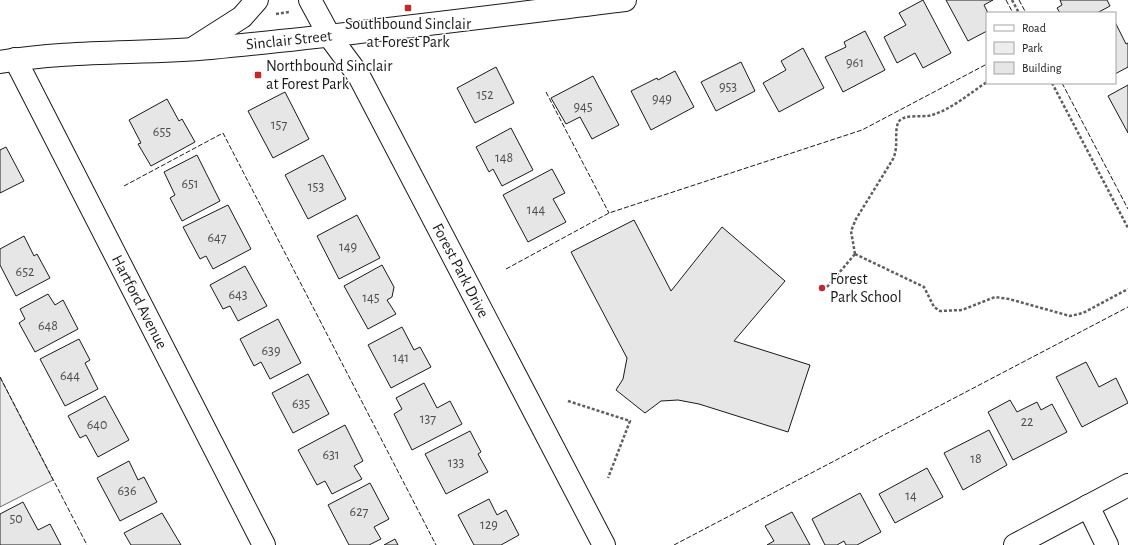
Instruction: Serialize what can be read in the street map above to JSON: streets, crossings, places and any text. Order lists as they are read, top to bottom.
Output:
{
  "streets": {
    "street": ["Sinclair Street", "Forest Park Drive", "Hartford Avenue"]
  },
  "crossings": [
    ["Sinclair Street", "Forest Park Drive"],
    ["Sinclair Street", "Hartford Avenue"]
  ],
  "places": {
    "transit": ["Southbound Sinclair at Forest Park", "Northbound Sinclair at Forest Park"],
    "other": ["Forest Park School"]
  },
  "house_numbers": [
    "961",
    "953",
    "152",
    "949",
    "945",
    "157",
    "655",
    "148",
    "651",
    "153",
    "144",
    "647",
    "149",
    "652",
    "643",
    "145",
    "648",
    "639",
    "141",
    "644",
    "635",
    "137",
    "22",
    "640",
    "631",
    "18",
    "133",
    "636",
    "14",
    "627",
    "50",
    "129"
  ],
  "legend": ["Road", "Park", "Building"]
}
